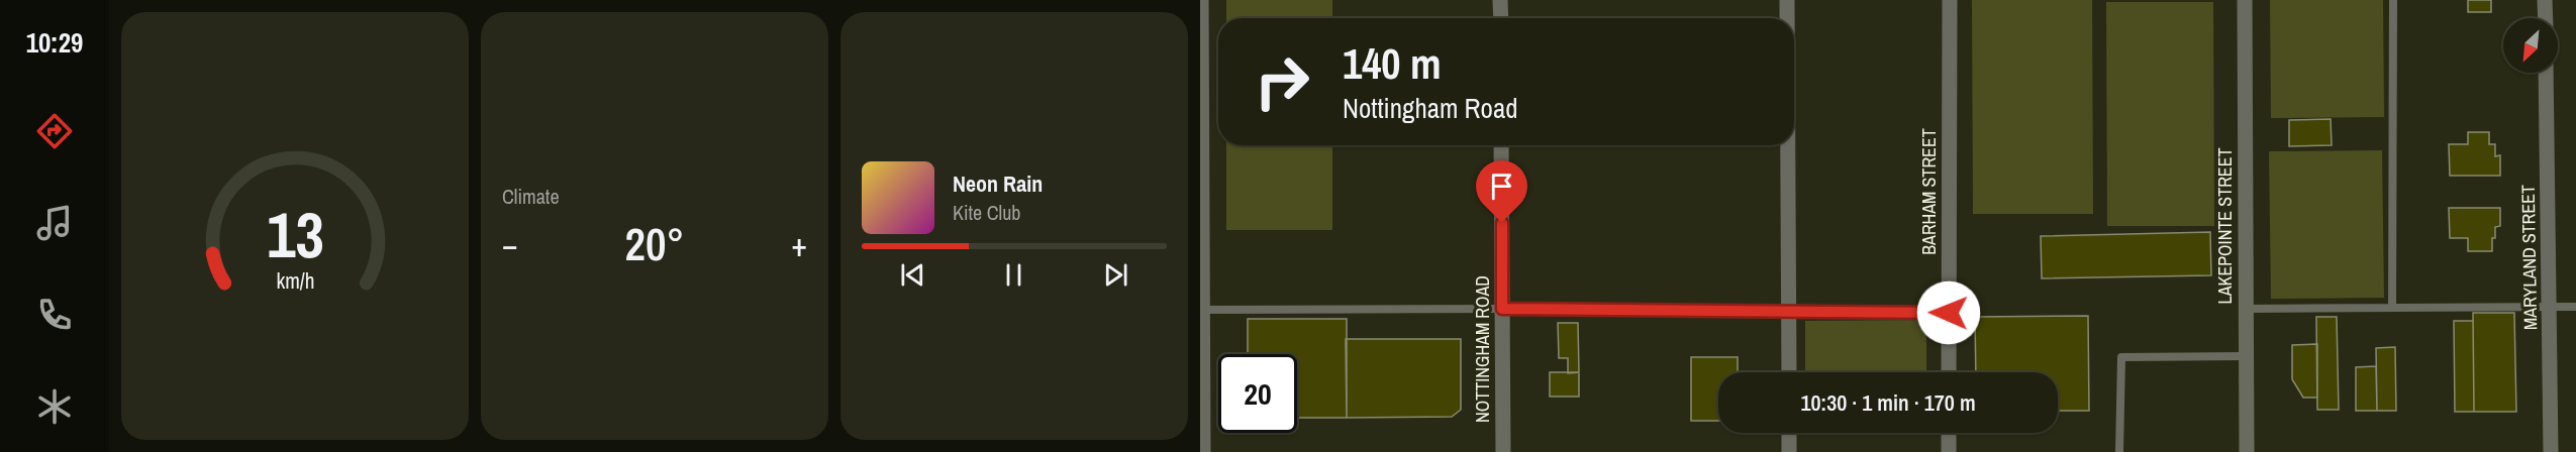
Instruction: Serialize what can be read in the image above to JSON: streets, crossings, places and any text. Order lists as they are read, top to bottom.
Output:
{
  "streets": {
    "street": [
      "BARHAM STREET",
      "LAKEPOINTE STREET",
      "MARYLAND STREET",
      "NOTTINGHAM ROAD"
    ]
  },
  "north": "bottom left",
  "page": {
    "tabs": "10:29",
    "tile": "Climate",
    "turn": ["140 m", "Nottingham Road"],
    "song": ["Neon Rain", "Kite Club"],
    "heat": ["−", "20°", "+"],
    "limit": "20",
    "trip": "10:30 · 1 min · 170 m",
    "gauge": ["13", "km/h"]
  }
}
